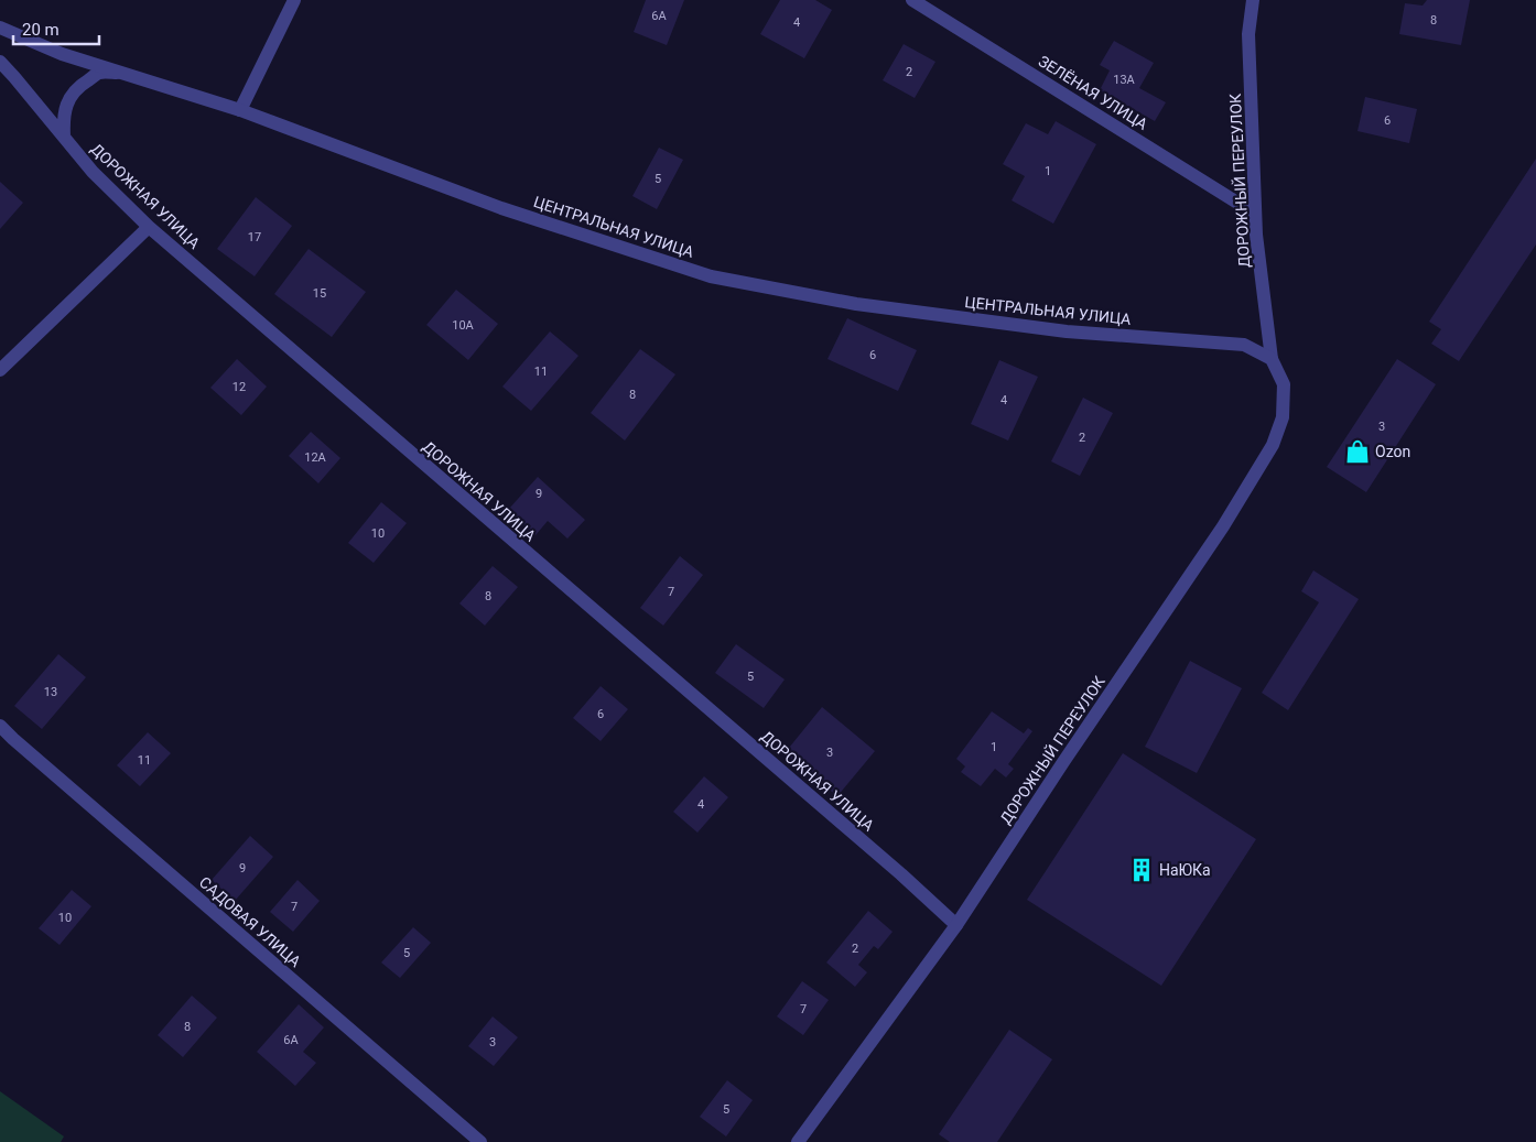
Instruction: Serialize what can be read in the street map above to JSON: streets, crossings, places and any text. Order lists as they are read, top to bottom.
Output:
{
  "streets": {
    "street": [
      "ЗЕЛЁНАЯ УЛИЦА",
      "ДОРОЖНЫЙ ПЕРЕУЛОК",
      "ДОРОЖНАЯ УЛИЦА",
      "ЦЕНТРАЛЬНАЯ УЛИЦА",
      "САДОВАЯ УЛИЦА"
    ]
  },
  "crossings": [
    ["ЗЕЛЁНАЯ УЛИЦА", "ДОРОЖНЫЙ ПЕРЕУЛОК"],
    ["ДОРОЖНЫЙ ПЕРЕУЛОК", "ДОРОЖНАЯ УЛИЦА"],
    ["ДОРОЖНЫЙ ПЕРЕУЛОК", "ЦЕНТРАЛЬНАЯ УЛИЦА"]
  ],
  "places": {
    "shop": ["Ozon"],
    "building": ["НаЮКа"]
  },
  "house_numbers": [
    "6А",
    "8",
    "4",
    "2",
    "13А",
    "6",
    "1",
    "5",
    "17",
    "15",
    "10А",
    "6",
    "11",
    "12",
    "8",
    "4",
    "3",
    "2",
    "12А",
    "9",
    "10",
    "7",
    "8",
    "5",
    "13",
    "6",
    "1",
    "3",
    "11",
    "4",
    "9",
    "7",
    "10",
    "2",
    "5",
    "7",
    "8",
    "6А",
    "3",
    "5"
  ],
  "scale_bar": "20 m"
}
